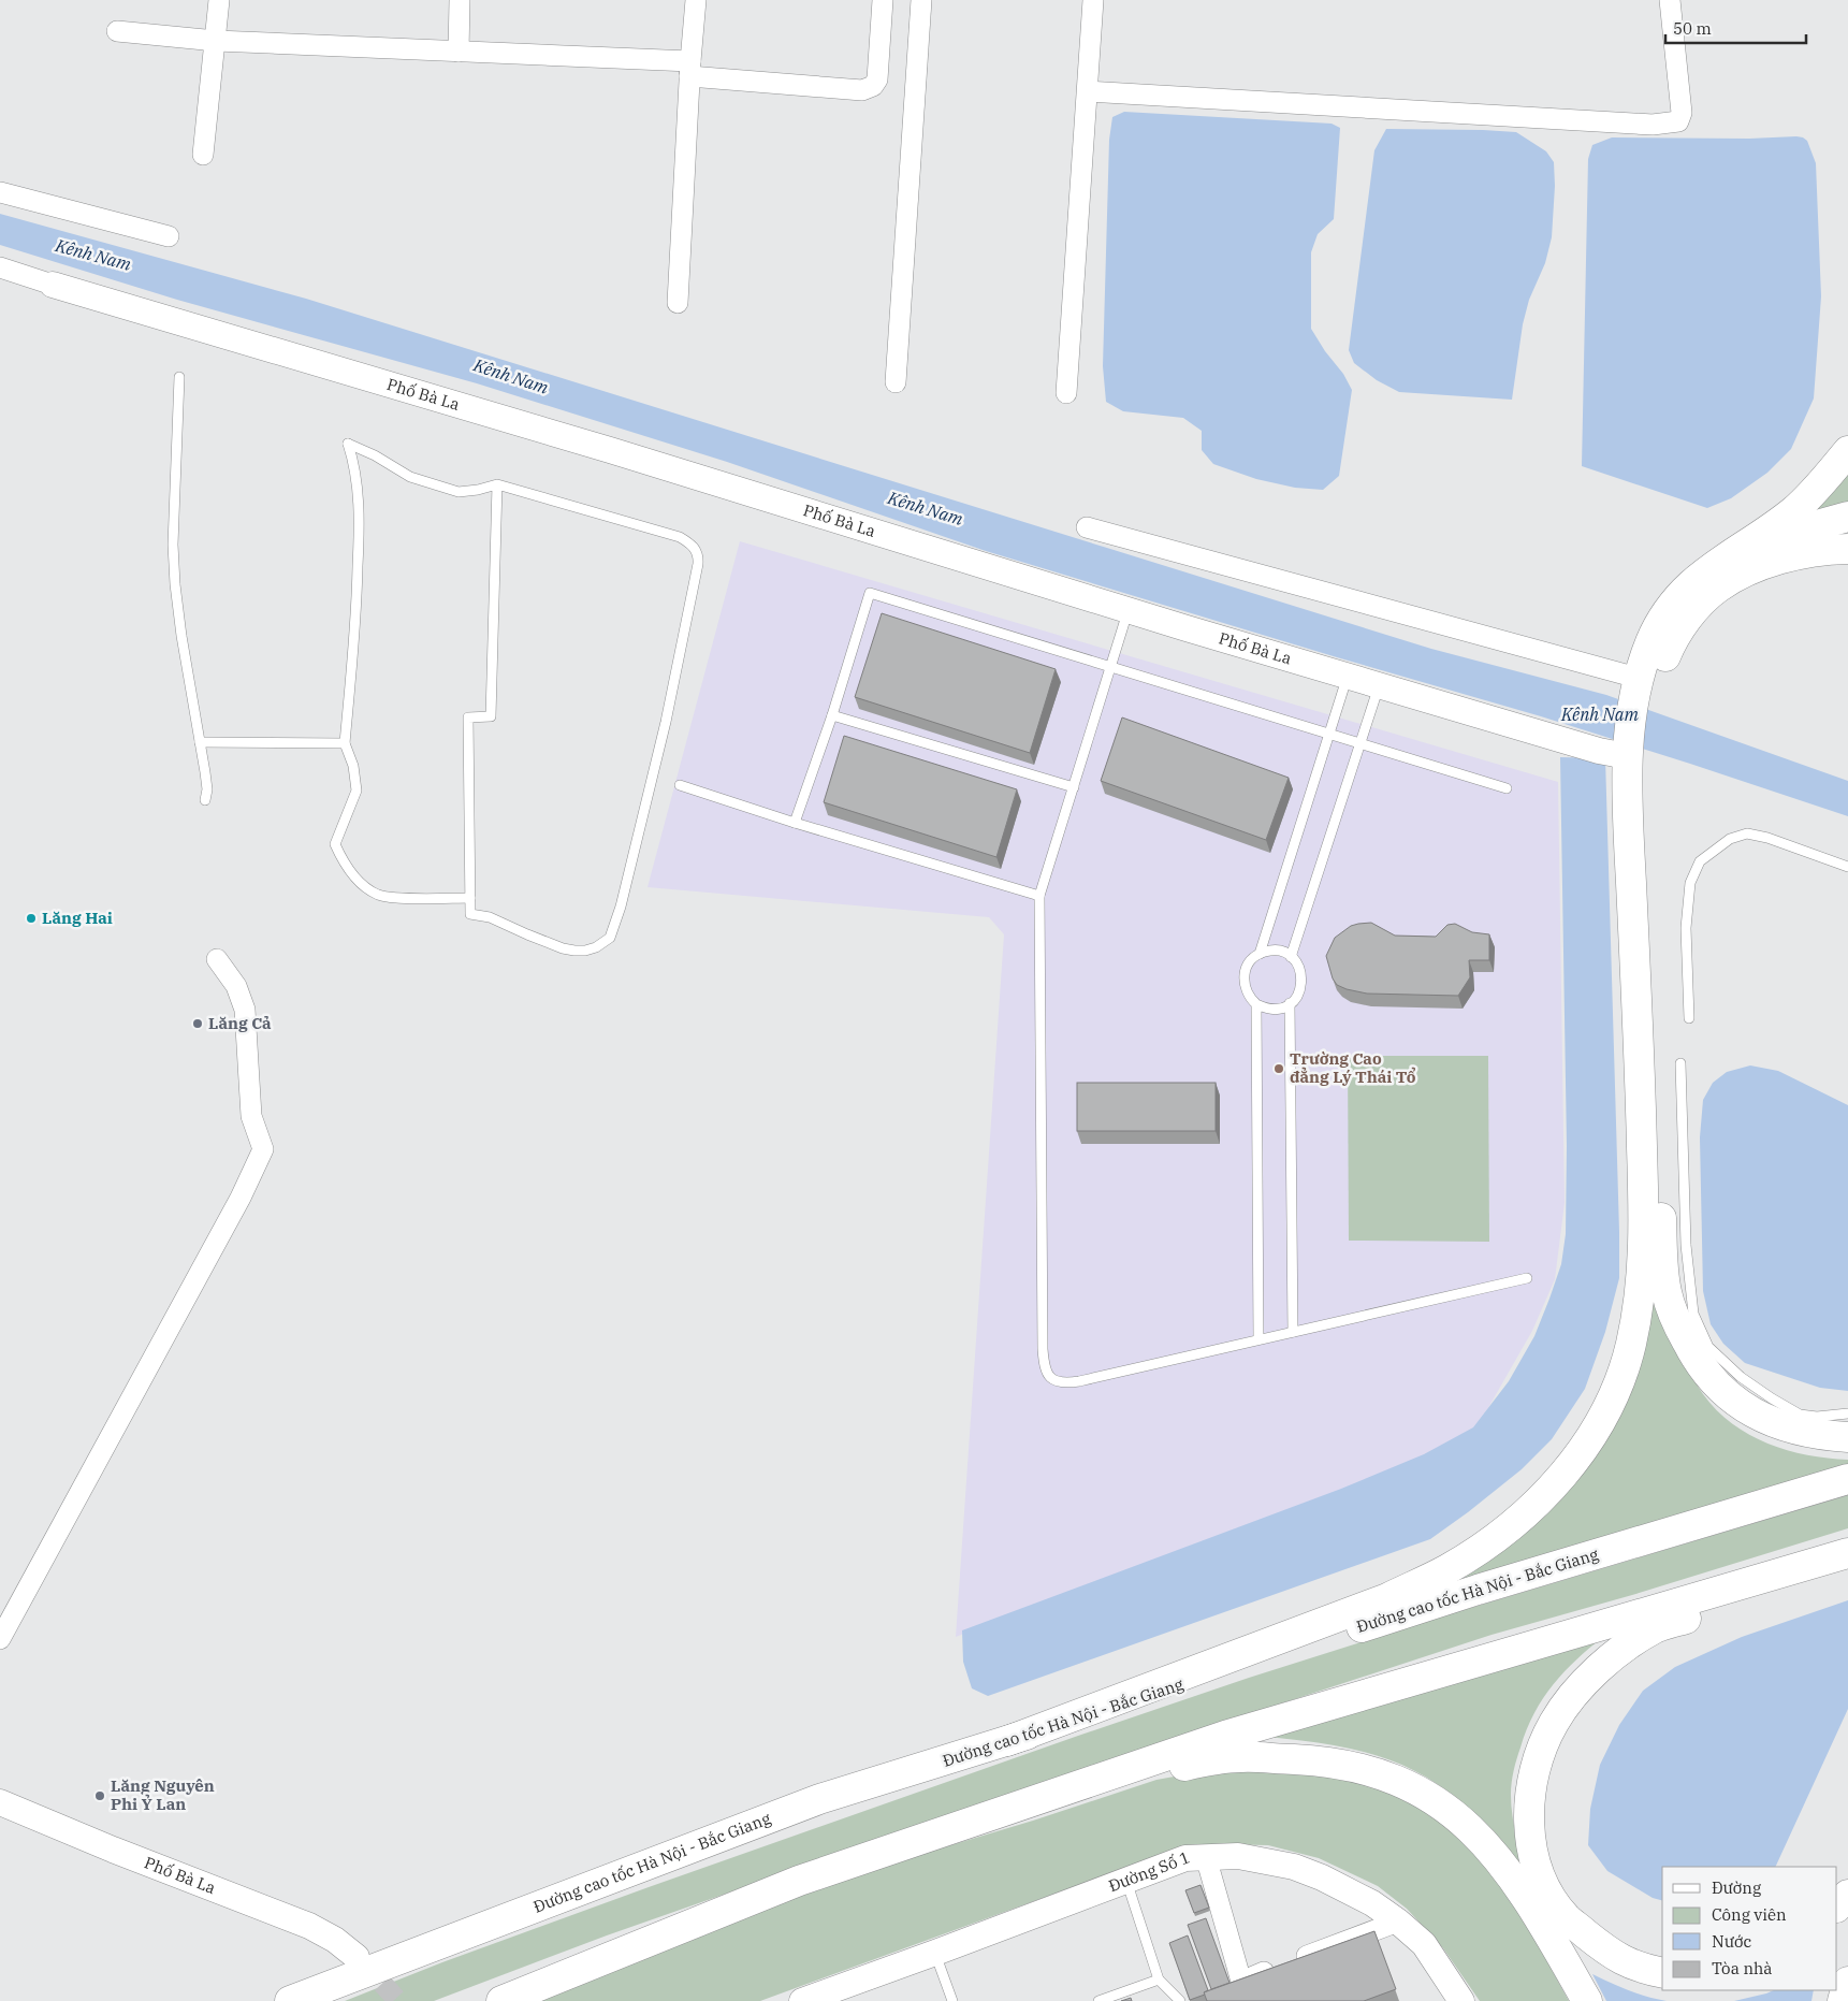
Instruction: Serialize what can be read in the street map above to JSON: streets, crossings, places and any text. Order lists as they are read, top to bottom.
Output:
{
  "streets": {
    "main road": ["Đường cao tốc Hà Nội - Bắc Giang"],
    "street": ["Phố Bà La", "Đường Số 1"]
  },
  "water": ["Kênh Nam"],
  "places": [
    "Lăng Hai",
    "Lăng Cả",
    "Trường Cao đẳng Lý Thái Tổ",
    "Lăng Nguyên Phi Ỷ Lan"
  ],
  "legend": [
    "Đường",
    "Công viên",
    "Nước",
    "Tòa nhà"
  ],
  "scale_bar": "50 m"
}
